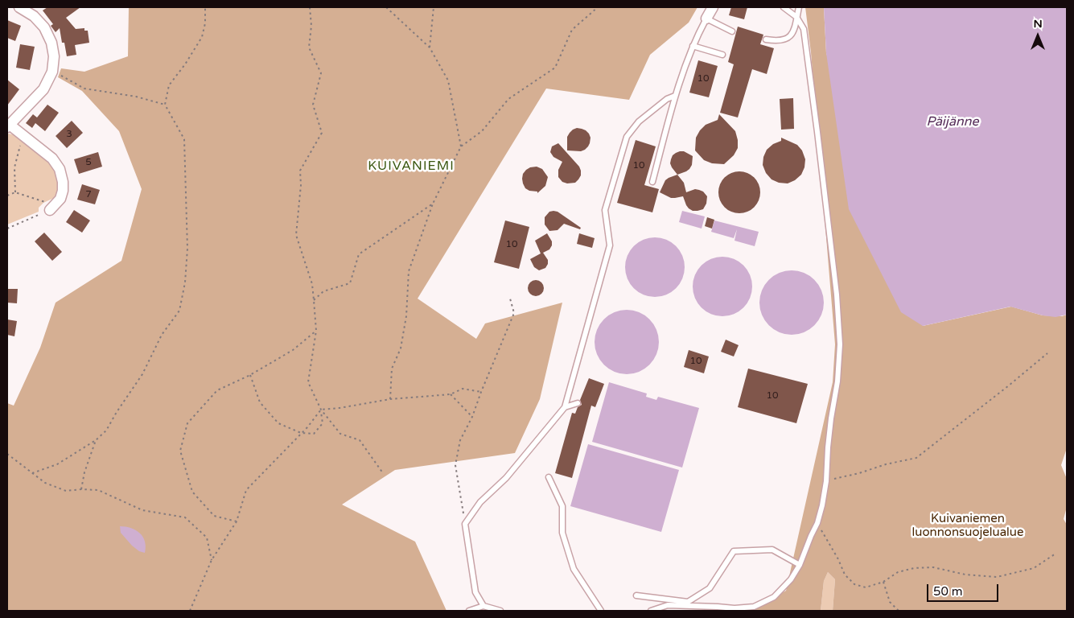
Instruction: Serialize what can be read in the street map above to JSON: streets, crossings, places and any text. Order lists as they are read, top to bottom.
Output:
{
  "districts": ["KUIVANIEMI"],
  "water": ["Päijänne"],
  "parks": ["Kuivaniemen luonnonsuojelualue"],
  "house_numbers": [
    "10",
    "3",
    "5",
    "10",
    "7",
    "10",
    "10",
    "10"
  ],
  "scale_bar": "50 m",
  "north": "top"
}
